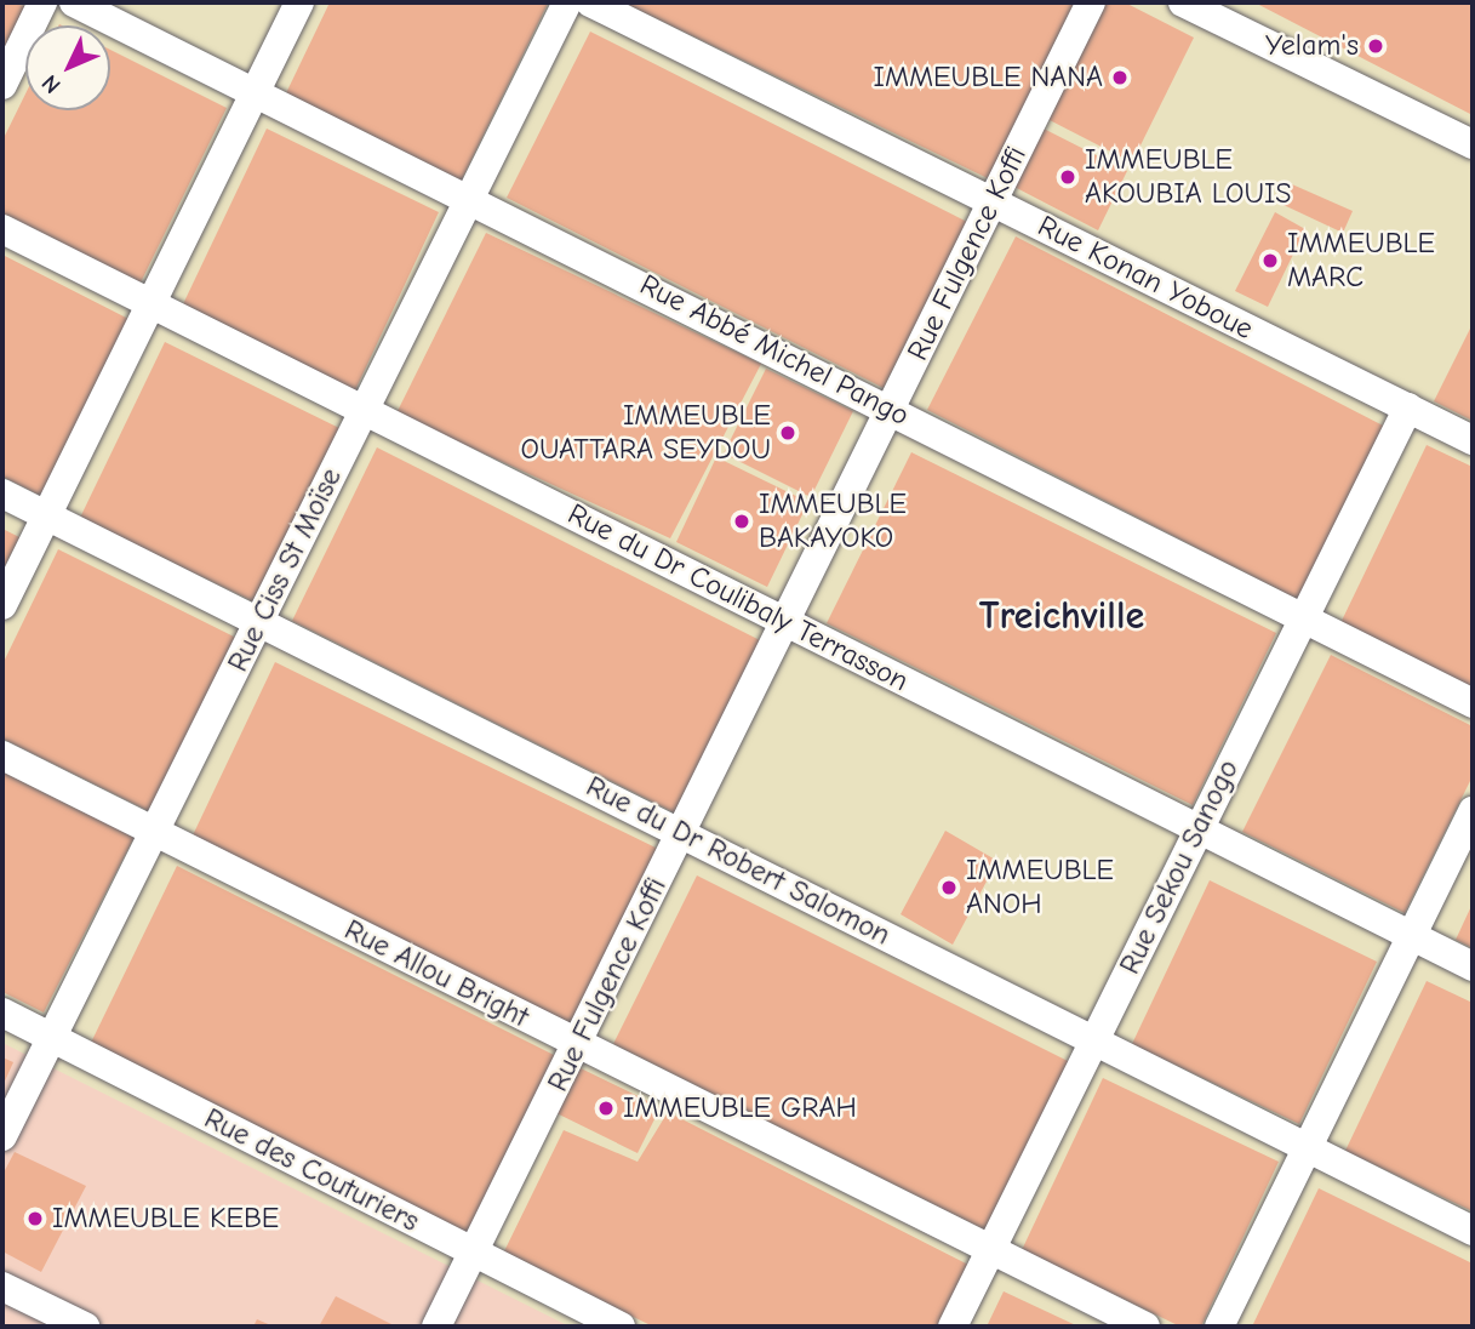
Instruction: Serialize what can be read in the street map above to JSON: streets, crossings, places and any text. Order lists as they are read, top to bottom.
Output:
{
  "streets": {
    "street": [
      "Rue Fulgence Koffi",
      "Rue Konan Yoboue",
      "Rue Abbé Michel Pango",
      "Rue Ciss St Moïse",
      "Rue du Dr Coulibaly Terrasson",
      "Rue du Dr Robert Salomon",
      "Rue Sekou Sanogo",
      "Rue Allou Bright",
      "Rue des Couturiers"
    ]
  },
  "crossings": [
    ["Rue Fulgence Koffi", "Rue Konan Yoboue"],
    ["Rue Fulgence Koffi", "Rue Abbé Michel Pango"],
    ["Rue Fulgence Koffi", "Rue du Dr Coulibaly Terrasson"],
    ["Rue Fulgence Koffi", "Rue du Dr Robert Salomon"],
    ["Rue Fulgence Koffi", "Rue Allou Bright"],
    ["Rue Fulgence Koffi", "Rue des Couturiers"],
    ["Rue Konan Yoboue", "Rue Sekou Sanogo"],
    ["Rue Abbé Michel Pango", "Rue Ciss St Moïse"],
    ["Rue Abbé Michel Pango", "Rue Sekou Sanogo"],
    ["Rue Ciss St Moïse", "Rue du Dr Coulibaly Terrasson"],
    ["Rue Ciss St Moïse", "Rue du Dr Robert Salomon"],
    ["Rue Ciss St Moïse", "Rue Allou Bright"],
    ["Rue Ciss St Moïse", "Rue des Couturiers"],
    ["Rue du Dr Coulibaly Terrasson", "Rue Sekou Sanogo"],
    ["Rue du Dr Robert Salomon", "Rue Sekou Sanogo"],
    ["Rue Sekou Sanogo", "Rue Allou Bright"]
  ],
  "districts": ["Treichville"],
  "places": [
    "Yelam's",
    "IMMEUBLE NANA",
    "IMMEUBLE AKOUBIA LOUIS",
    "IMMEUBLE MARC",
    "IMMEUBLE OUATTARA SEYDOU",
    "IMMEUBLE BAKAYOKO",
    "IMMEUBLE ANOH",
    "IMMEUBLE GRAH",
    "IMMEUBLE KEBE"
  ],
  "north": "bottom left"
}
